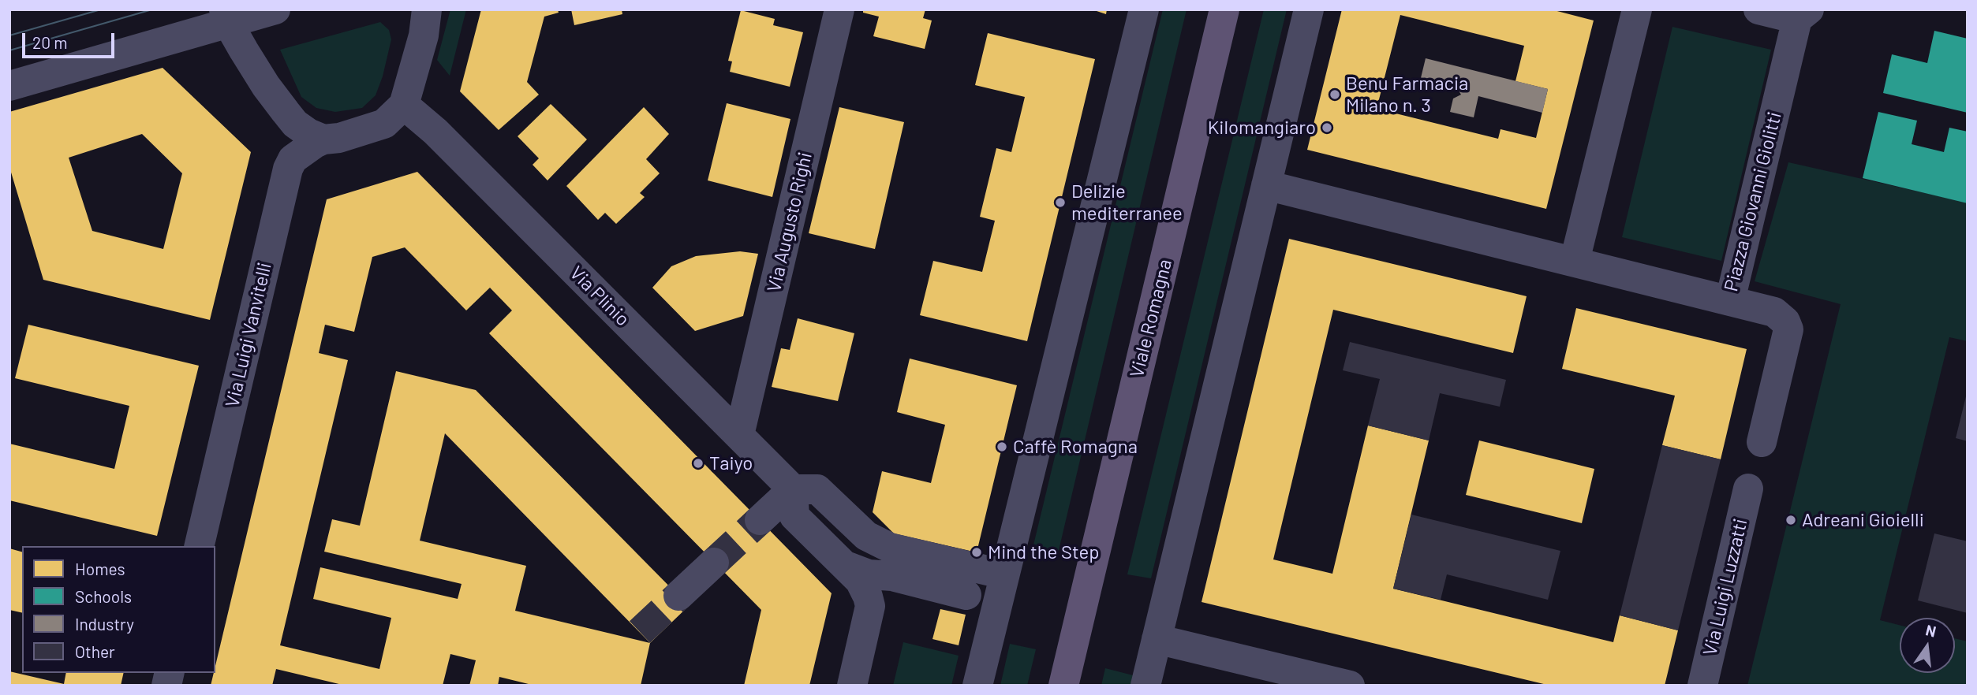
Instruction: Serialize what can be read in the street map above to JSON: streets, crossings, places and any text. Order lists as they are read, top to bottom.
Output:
{
  "streets": {
    "main road": ["Viale Romagna"],
    "street": [
      "Piazza Giovanni Giolitti",
      "Via Augusto Righi",
      "Via Plinio",
      "Via Luigi Vanvitelli",
      "Via Luigi Luzzatti"
    ]
  },
  "crossings": [
    ["Via Augusto Righi", "Via Plinio"]
  ],
  "places": [
    "Benu Farmacia Milano n. 3",
    "Kilomangiaro",
    "Delizie mediterranee",
    "Caffè Romagna",
    "Taiyo",
    "Adreani Gioielli",
    "Mind the Step"
  ],
  "legend": [
    "Homes",
    "Schools",
    "Industry",
    "Other"
  ],
  "scale_bar": "20 m",
  "north": "top"
}
